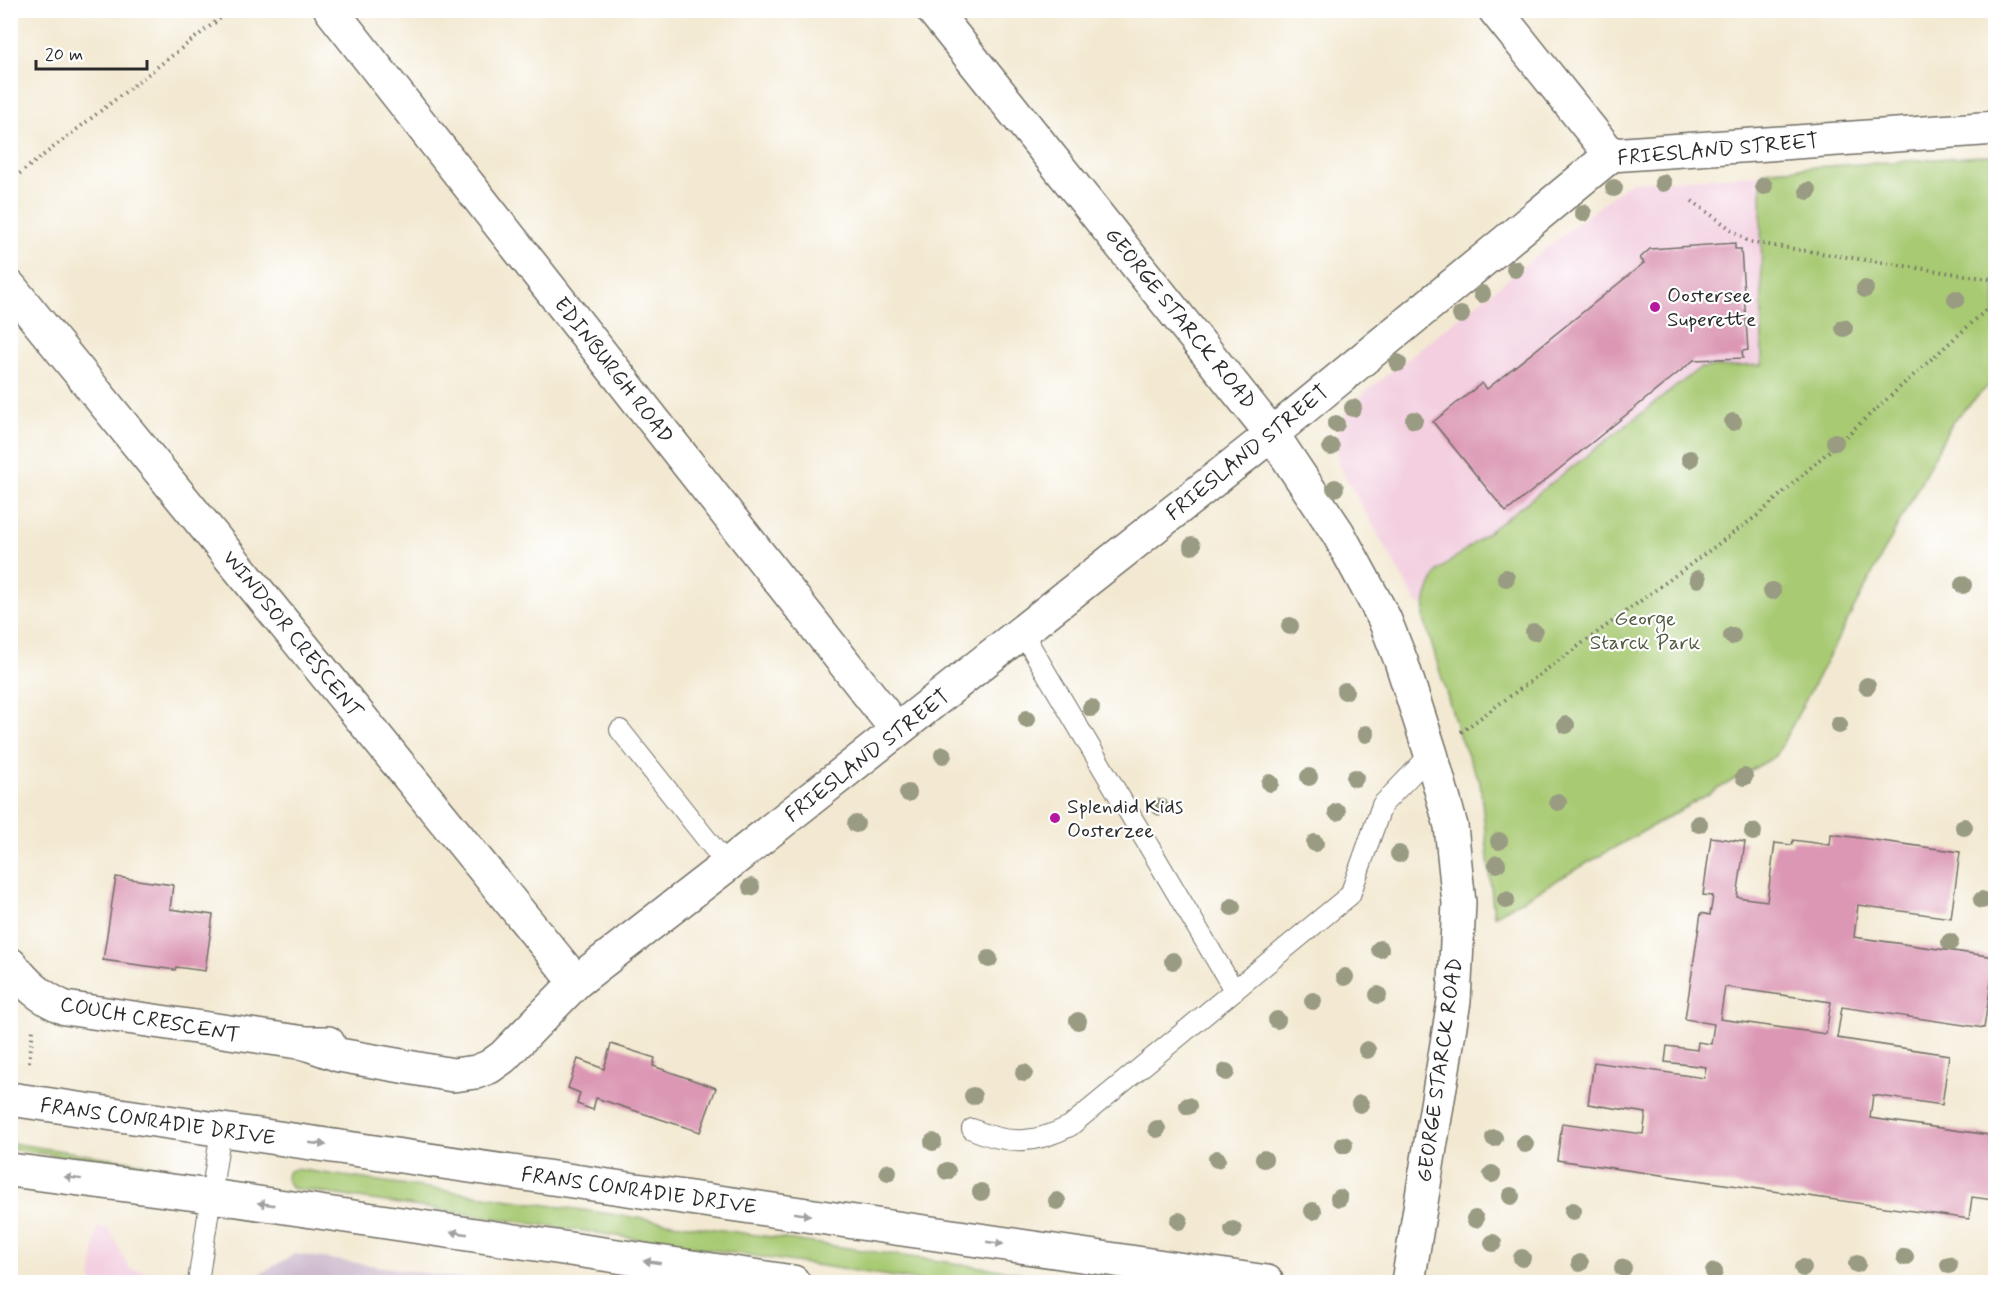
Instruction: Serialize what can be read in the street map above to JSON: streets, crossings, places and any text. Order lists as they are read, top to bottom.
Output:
{
  "streets": {
    "street": [
      "FRIESLAND STREET",
      "GEORGE STARCK ROAD",
      "EDINBURGH ROAD",
      "WINDSOR CRESCENT",
      "COUCH CRESCENT",
      "FRANS CONRADIE DRIVE"
    ]
  },
  "crossings": [
    ["FRIESLAND STREET", "GEORGE STARCK ROAD"],
    ["FRIESLAND STREET", "EDINBURGH ROAD"],
    ["FRIESLAND STREET", "WINDSOR CRESCENT"],
    ["FRIESLAND STREET", "COUCH CRESCENT"],
    ["WINDSOR CRESCENT", "COUCH CRESCENT"]
  ],
  "parks": ["George Starck Park"],
  "places": ["Oostersee Superette", "Splendid Kids Oosterzee"],
  "scale_bar": "20 m"
}
